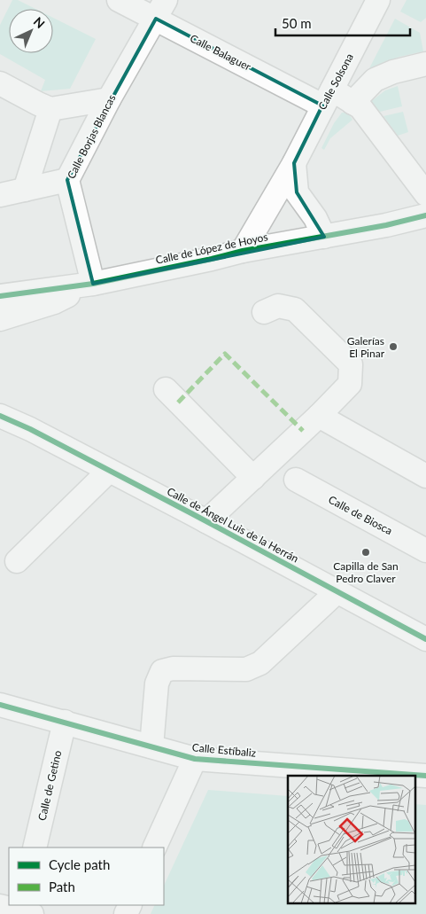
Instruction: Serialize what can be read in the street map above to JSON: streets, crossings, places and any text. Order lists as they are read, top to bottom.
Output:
{
  "streets": {
    "street": [
      "Calle Balaguer",
      "Calle Solsona",
      "Calle Borjas Blancas",
      "Calle de López de Hoyos",
      "Calle de Biosca",
      "Calle de Ángel Luis de la Herrán",
      "Calle Estíbaliz",
      "Calle de Getino"
    ]
  },
  "crossings": [
    ["Calle Balaguer", "Calle Solsona"],
    ["Calle Balaguer", "Calle Borjas Blancas"],
    ["Calle Solsona", "Calle de López de Hoyos"],
    ["Calle Borjas Blancas", "Calle de López de Hoyos"],
    ["Calle Estíbaliz", "Calle de Getino"]
  ],
  "places": ["Galerías El Pinar", "Capilla de San Pedro Claver"],
  "legend": ["Cycle path", "Path"],
  "scale_bar": "50 m",
  "north": "top right"
}
